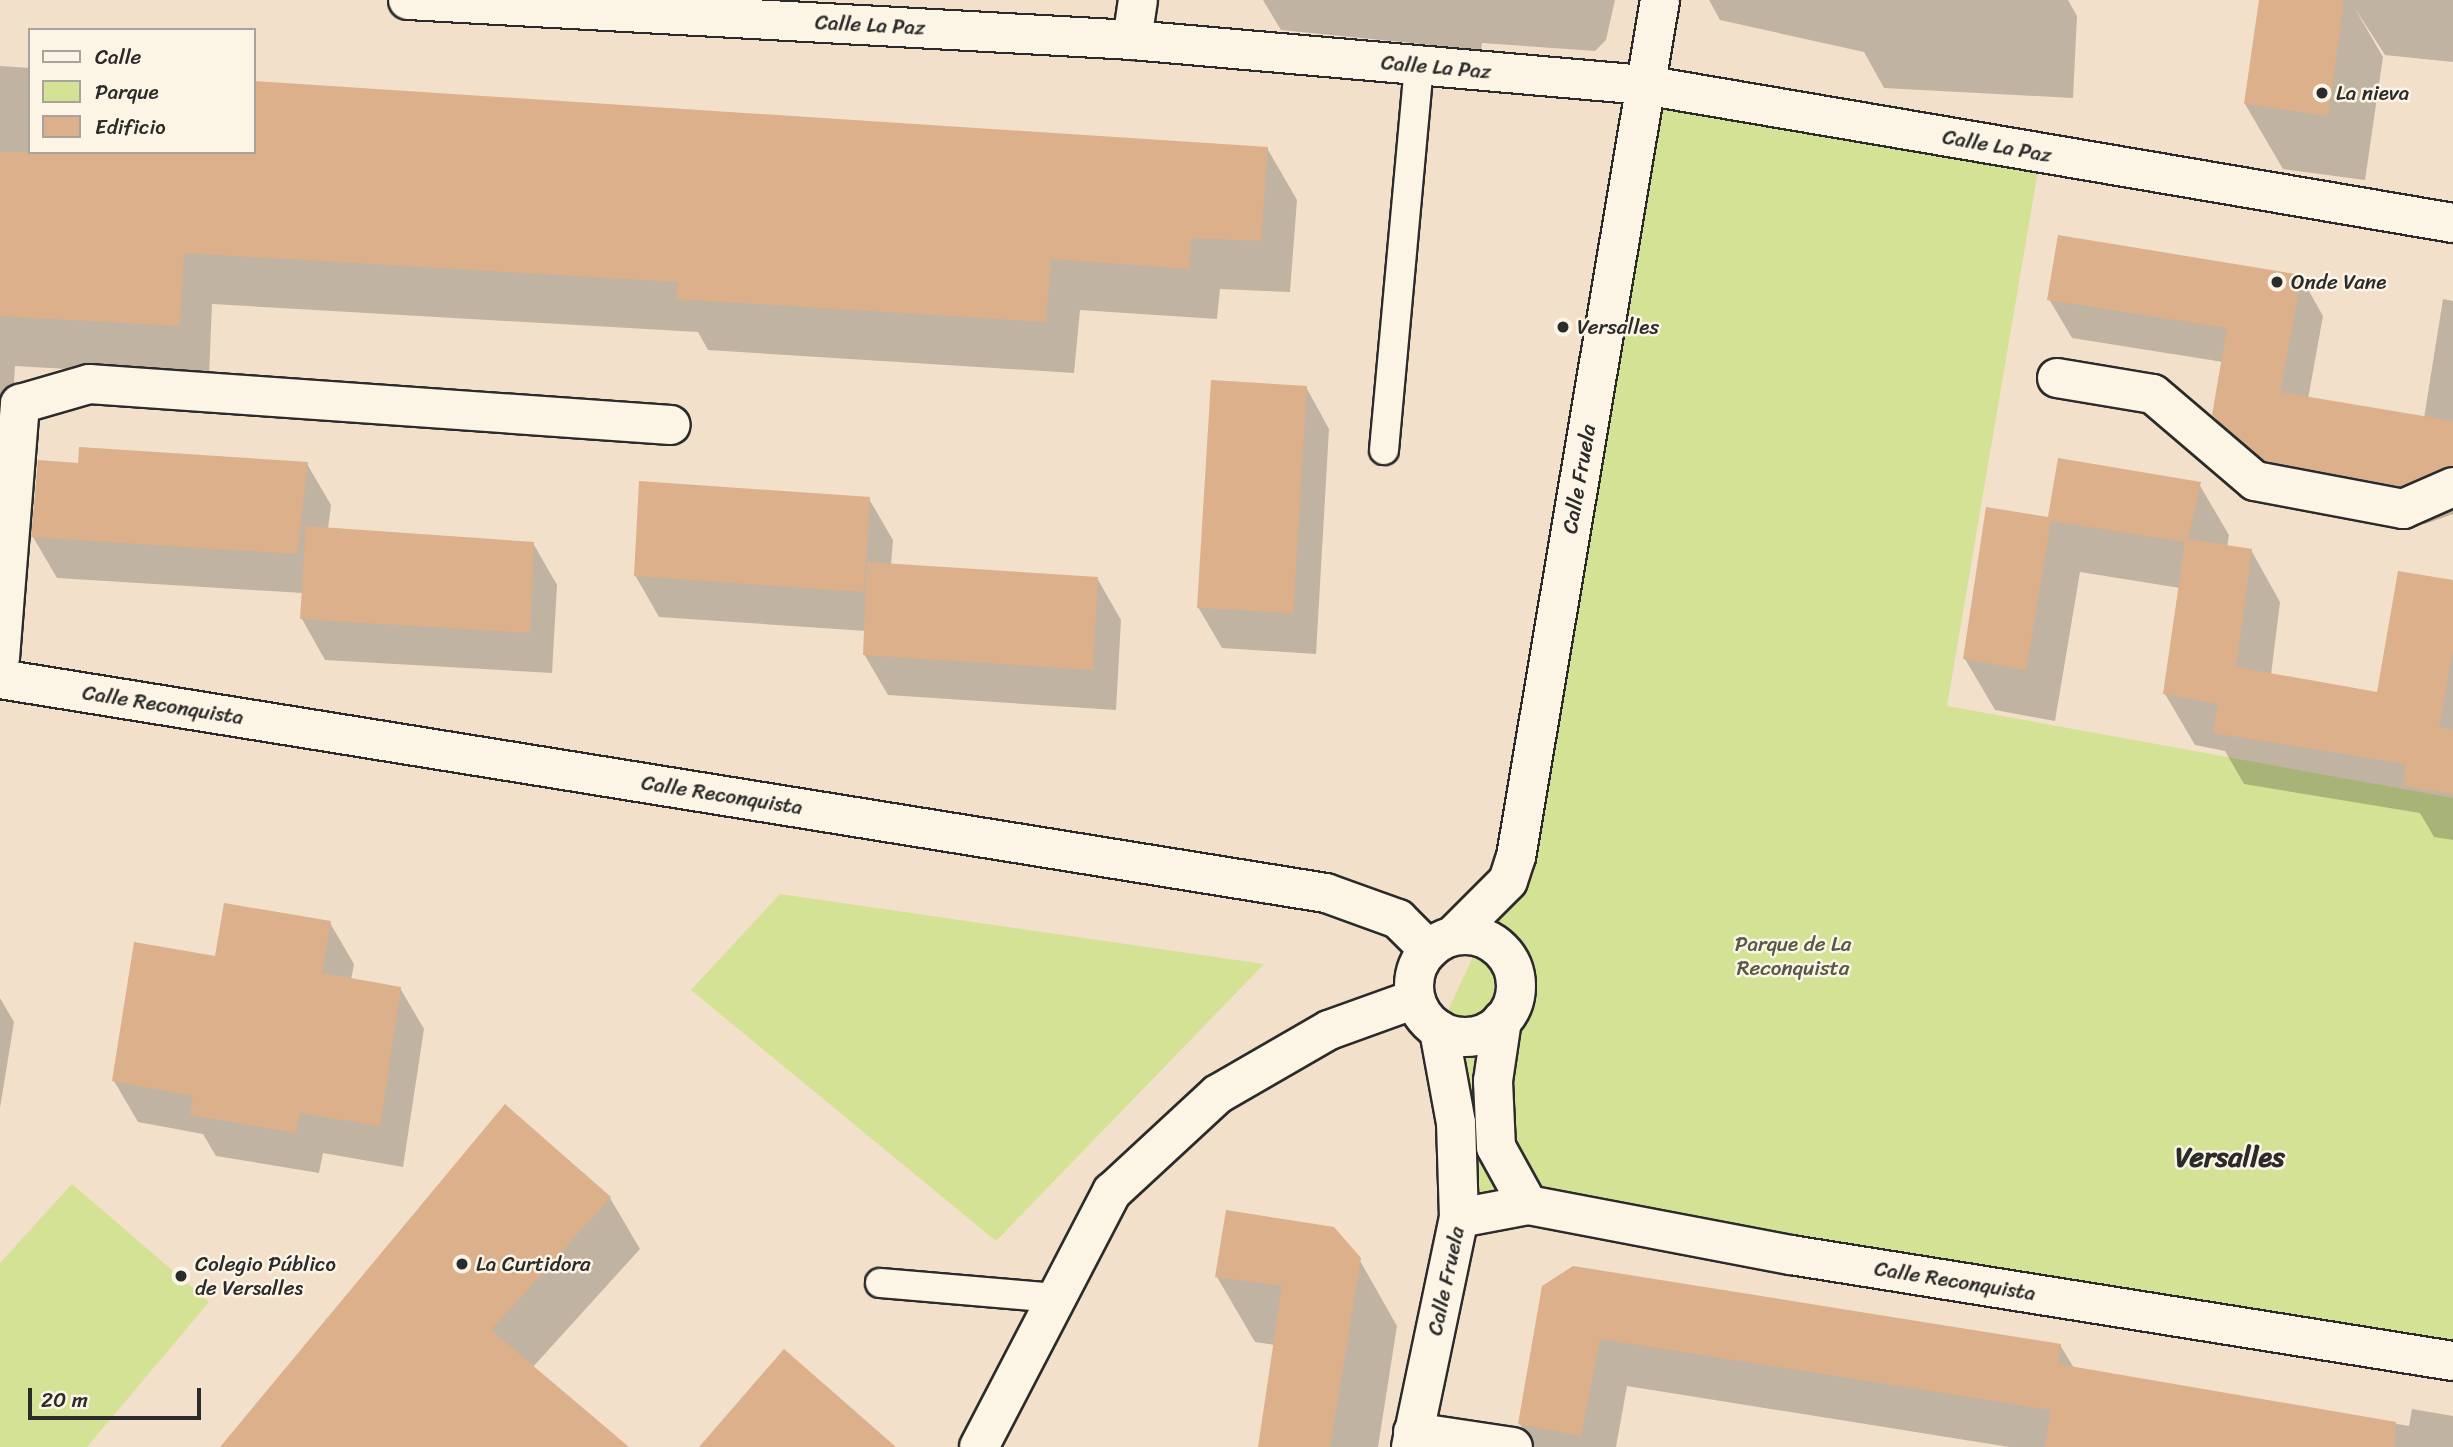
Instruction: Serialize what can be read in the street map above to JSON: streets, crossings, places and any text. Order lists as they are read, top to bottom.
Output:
{
  "streets": {
    "street": ["Calle La Paz", "Calle Fruela", "Calle Reconquista"]
  },
  "crossings": [
    ["Calle La Paz", "Calle Fruela"],
    ["Calle Fruela", "Calle Reconquista"]
  ],
  "districts": ["Versalles"],
  "parks": ["Parque de La Reconquista"],
  "places": [
    "La nieva",
    "Onde Vane",
    "Versalles",
    "La Curtidora",
    "Colegio Público de Versalles"
  ],
  "legend": ["Calle", "Parque", "Edificio"],
  "scale_bar": "20 m"
}
